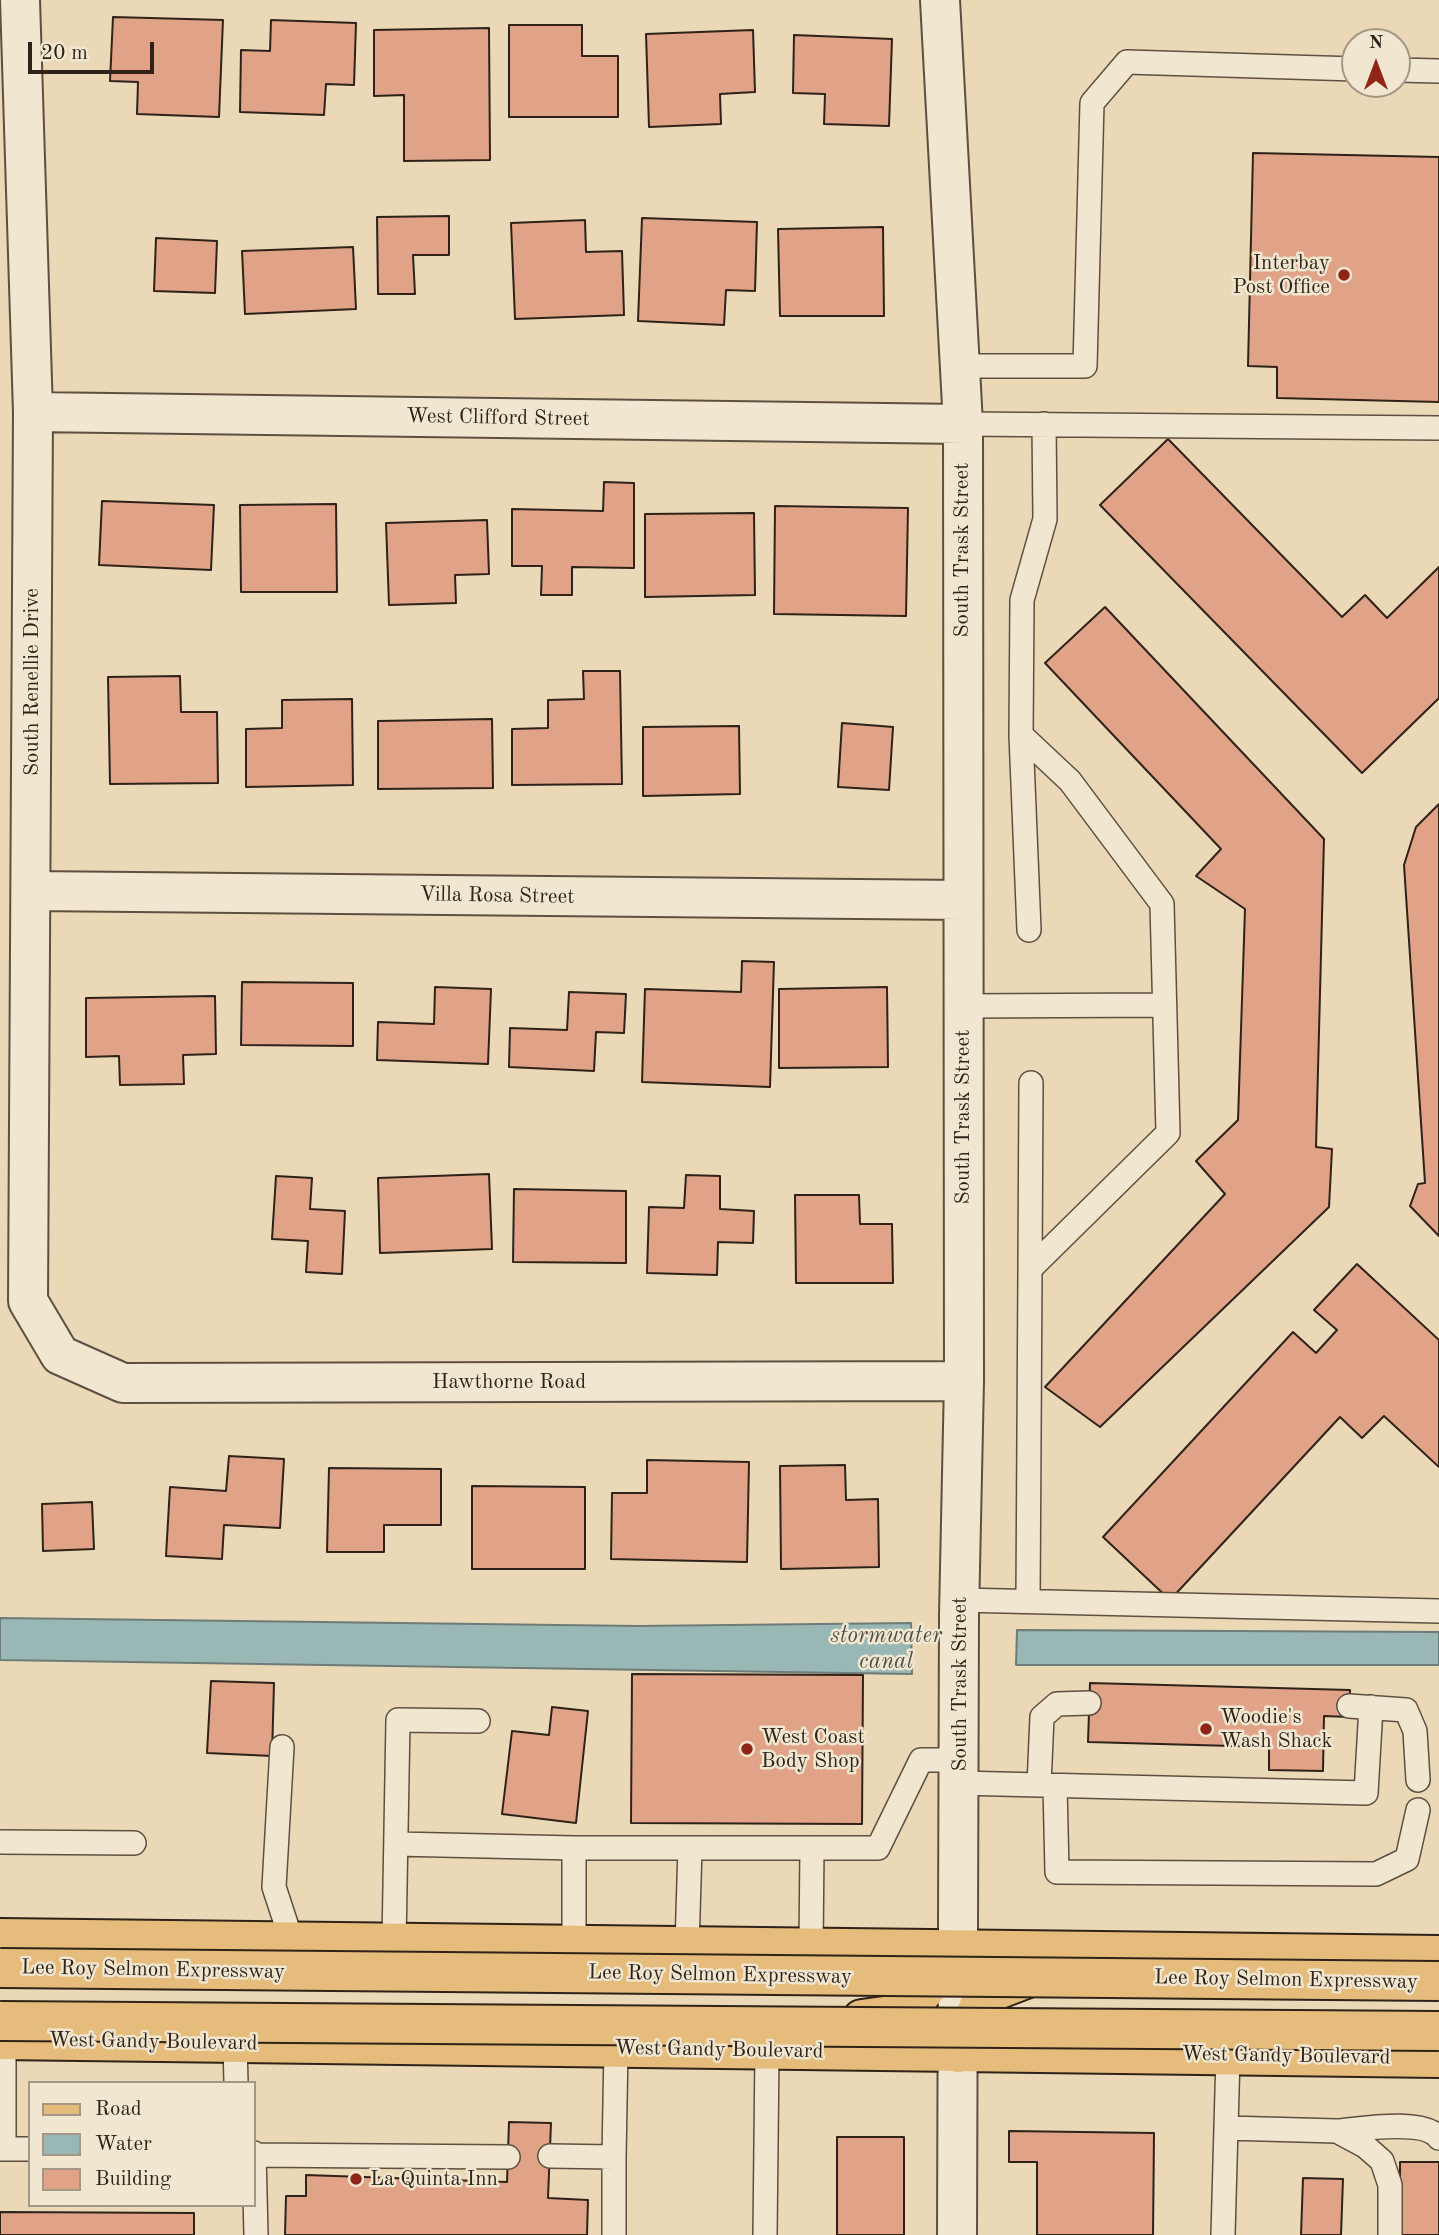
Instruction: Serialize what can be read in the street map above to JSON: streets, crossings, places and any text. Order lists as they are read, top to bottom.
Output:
{
  "streets": {
    "main road": ["Lee Roy Selmon Expressway", "West Gandy Boulevard"],
    "street": [
      "West Clifford Street",
      "South Trask Street",
      "South Renellie Drive",
      "Villa Rosa Street",
      "Hawthorne Road"
    ]
  },
  "crossings": [
    ["West Clifford Street", "South Trask Street"],
    ["West Clifford Street", "South Renellie Drive"],
    ["South Trask Street", "Villa Rosa Street"],
    ["South Trask Street", "Hawthorne Road"],
    ["South Trask Street", "West Gandy Boulevard"],
    ["South Renellie Drive", "Villa Rosa Street"],
    ["South Renellie Drive", "Hawthorne Road"]
  ],
  "water": ["stormwater canal"],
  "places": [
    "Interbay Post Office",
    "Woodie's Wash Shack",
    "West Coast Body Shop",
    "La Quinta Inn"
  ],
  "legend": ["Road", "Water", "Building"],
  "scale_bar": "20 m",
  "north": "top"
}
